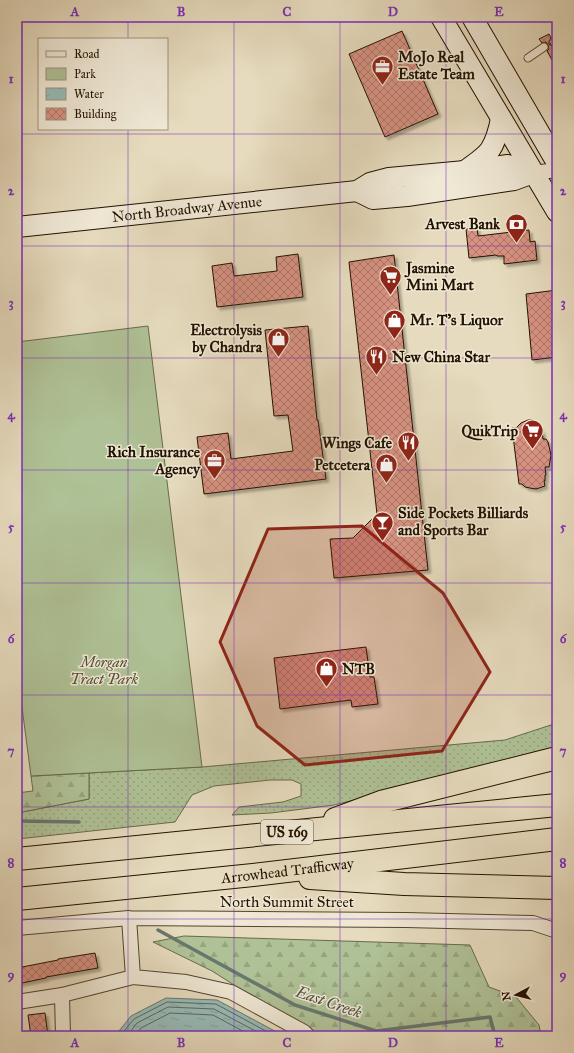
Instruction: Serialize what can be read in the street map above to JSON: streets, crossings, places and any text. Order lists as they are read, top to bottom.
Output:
{
  "streets": {
    "highway": ["US 169", "Arrowhead Trafficway"],
    "street": ["North Broadway Avenue", "North Summit Street"]
  },
  "water": ["East Creek"],
  "parks": ["Morgan Tract Park"],
  "places": {
    "office": ["MoJo Real Estate Team", "Rich Insurance Agency"],
    "bank": ["Arvest Bank"],
    "supermarket": ["Jasmine Mini Mart", "QuikTrip"],
    "shop": [
      "Mr. T's Liquor",
      "Electrolysis by Chandra",
      "Petcetera",
      "NTB"
    ],
    "restaurant": ["New China Star", "Wings Cafe"],
    "bar": ["Side Pockets Billiards and Sports Bar"]
  },
  "legend": [
    "Road",
    "Park",
    "Water",
    "Building"
  ],
  "north": "left",
  "grid": {
    "columns": [
      "A",
      "B",
      "C",
      "D",
      "E"
    ],
    "rows": [
      "1",
      "2",
      "3",
      "4",
      "5",
      "6",
      "7",
      "8",
      "9"
    ]
  }
}
